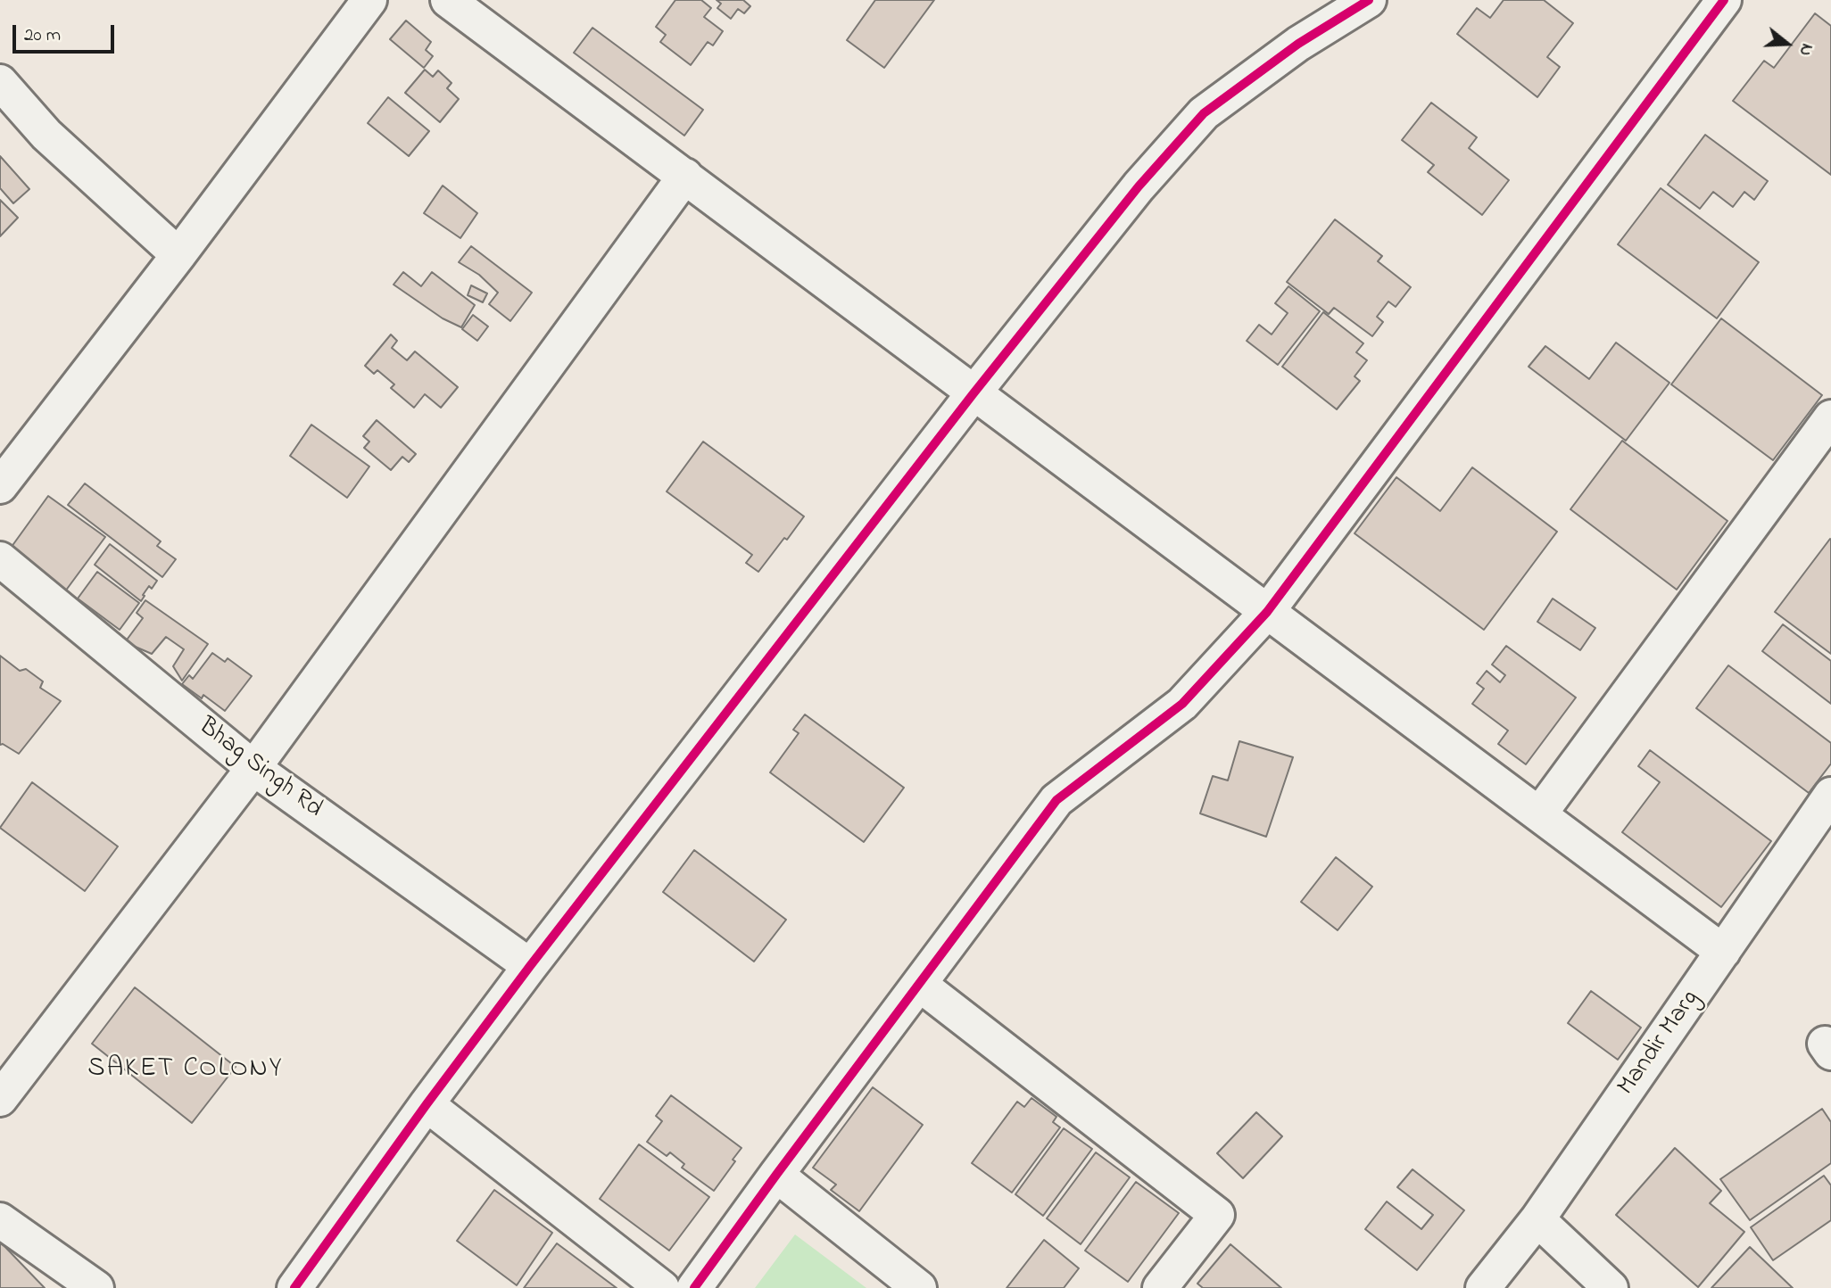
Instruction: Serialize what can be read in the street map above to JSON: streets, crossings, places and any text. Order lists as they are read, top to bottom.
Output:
{
  "streets": {
    "street": ["Bhag Singh Rd", "Mandir Marg"]
  },
  "districts": ["SAKET COLONY"],
  "scale_bar": "20 m",
  "north": "right"
}
